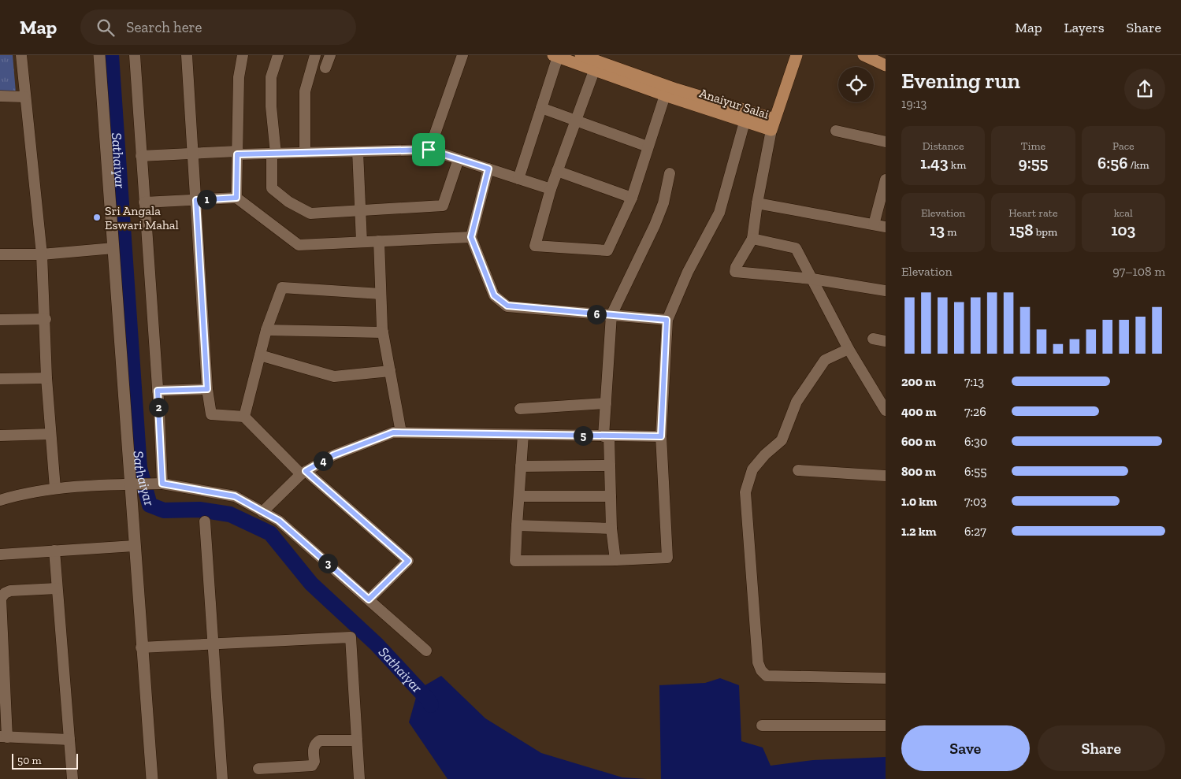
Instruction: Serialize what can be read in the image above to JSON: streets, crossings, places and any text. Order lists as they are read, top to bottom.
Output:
{
  "streets": {
    "main road": ["Anaiyur Salai"]
  },
  "water": ["Sathaiyar"],
  "places": ["Sri Angala Eswari Mahal"],
  "scale_bar": "50 m",
  "page": {
    "header": "Map",
    "search": "Search here",
    "nav": ["Map", "Layers", "Share"],
    "heading": ["Evening run", "19:13"],
    "stats": [
      ["Distance", "1.43 km"],
      ["Time", "9:55"],
      ["Pace", "6:56 /km"],
      ["Elevation", "13 m"],
      ["Heart rate", "158 bpm"],
      ["kcal", "103"]
    ],
    "pins": [
      "1",
      "6",
      "2",
      "5",
      "4",
      "3"
    ],
    "chart": ["Elevation", "97–108 m"],
    "list": [
      {
        "name": "200 m",
        "note": "7:13"
      },
      {
        "name": "400 m",
        "note": "7:26"
      },
      {
        "name": "600 m",
        "note": "6:30"
      },
      {
        "name": "800 m",
        "note": "6:55"
      },
      {
        "name": "1.0 km",
        "note": "7:03"
      },
      {
        "name": "1.2 km",
        "note": "6:27"
      }
    ],
    "buttons": ["Save", "Share"],
    "scale": "50 m"
  }
}
